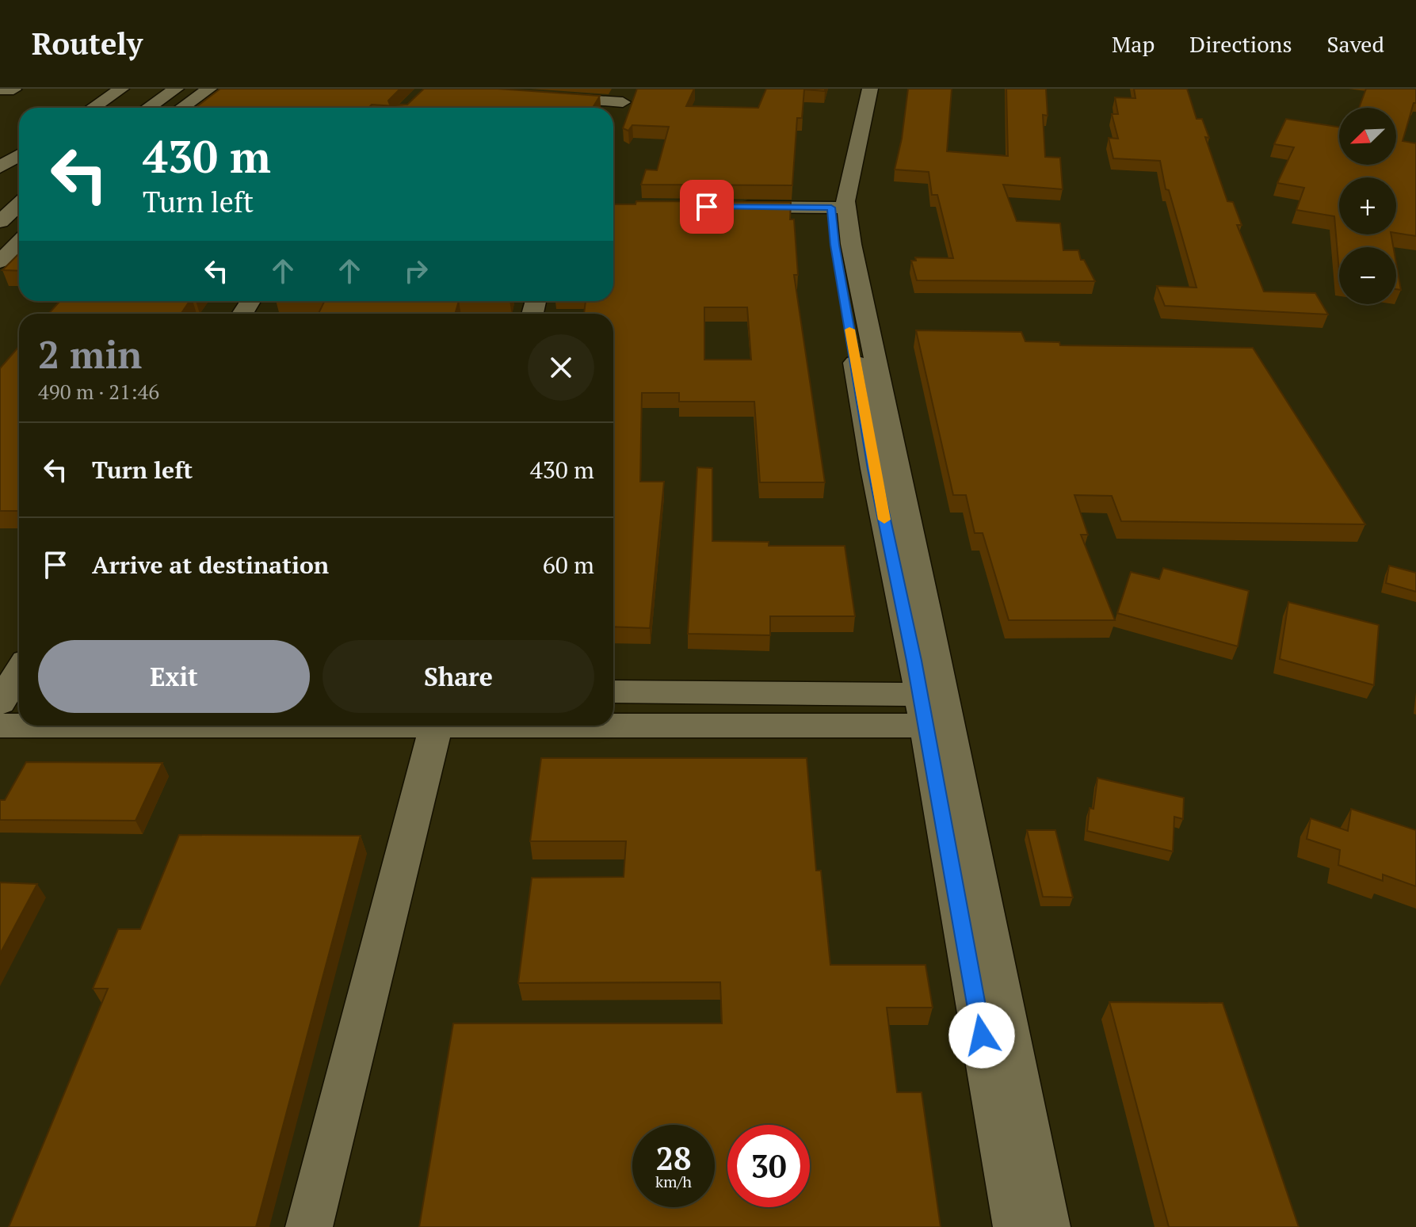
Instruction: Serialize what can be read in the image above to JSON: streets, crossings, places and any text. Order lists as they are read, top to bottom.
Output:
{
  "north": "bottom left",
  "page": {
    "header": "Routely",
    "nav": ["Map", "Directions", "Saved"],
    "map_buttons": ["+", "−"],
    "turn": ["430 m", "Turn left"],
    "heading": ["2 min", "490 m · 21:46"],
    "list": [
      {
        "name": "Turn left",
        "value": "430 m"
      },
      {
        "name": "Arrive at destination",
        "value": "60 m"
      }
    ],
    "buttons": ["Exit", "Share"],
    "speed": "28 km/h",
    "limit": "30"
  }
}
